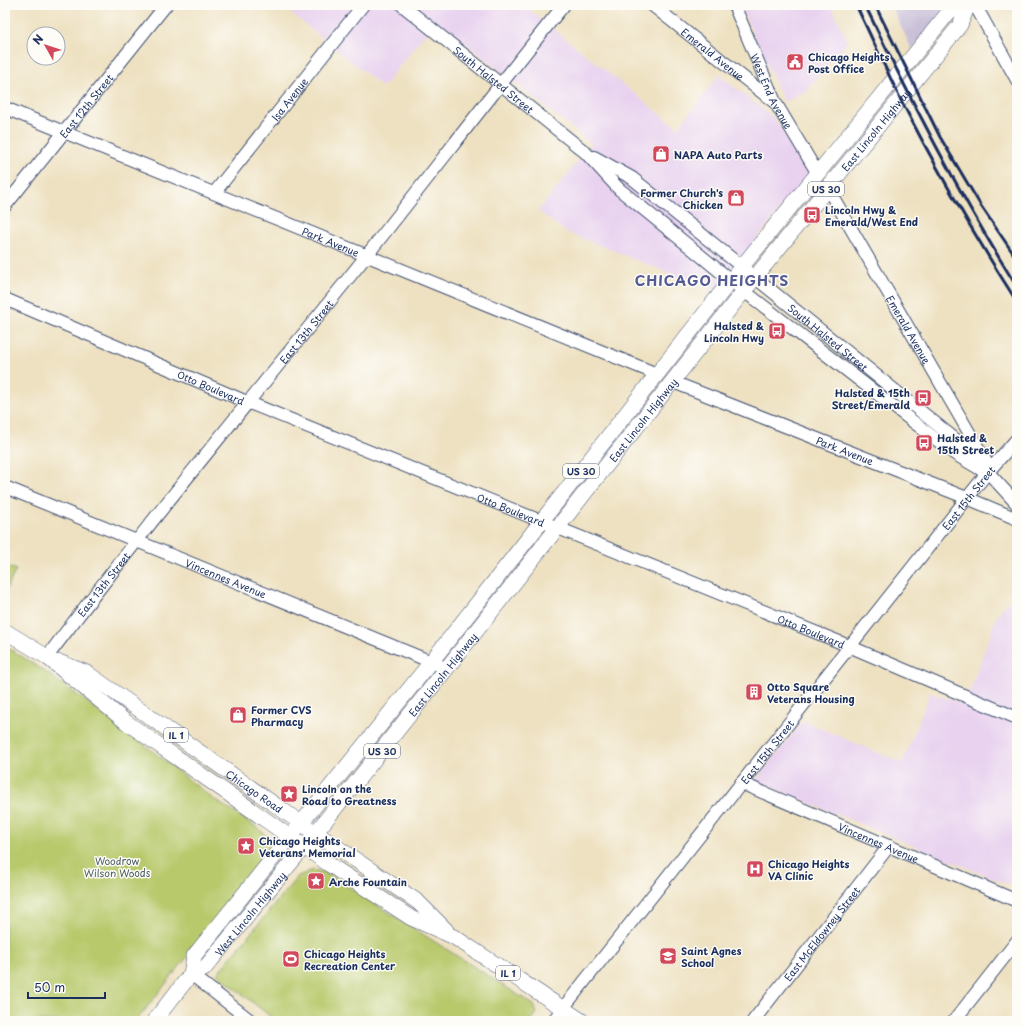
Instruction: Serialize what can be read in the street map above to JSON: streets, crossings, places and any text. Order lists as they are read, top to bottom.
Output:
{
  "streets": {
    "main road": [
      "East Lincoln Highway",
      "US 30",
      "IL 1",
      "Chicago Road",
      "West Lincoln Highway"
    ],
    "street": [
      "Emerald Avenue",
      "South Halsted Street",
      "West End Avenue",
      "Isa Avenue",
      "East 12th Street",
      "Park Avenue",
      "East 13th Street",
      "Otto Boulevard",
      "East 15th Street",
      "Vincennes Avenue",
      "East McEldowney Street"
    ]
  },
  "crossings": [
    ["Emerald Avenue", "South Halsted Street"],
    ["Emerald Avenue", "West End Avenue"],
    ["Emerald Avenue", "East Lincoln Highway"],
    ["Emerald Avenue", "East 15th Street"],
    ["South Halsted Street", "East Lincoln Highway"],
    ["South Halsted Street", "US 30"],
    ["South Halsted Street", "East 13th Street"],
    ["South Halsted Street", "East 15th Street"],
    ["West End Avenue", "East Lincoln Highway"],
    ["Isa Avenue", "Park Avenue"],
    ["East 12th Street", "Park Avenue"],
    ["East Lincoln Highway", "US 30"],
    ["East Lincoln Highway", "Park Avenue"],
    ["East Lincoln Highway", "Otto Boulevard"],
    ["East Lincoln Highway", "Vincennes Avenue"],
    ["East Lincoln Highway", "Chicago Road"],
    ["US 30", "Chicago Road"],
    ["US 30", "West Lincoln Highway"],
    ["Park Avenue", "East 13th Street"],
    ["Park Avenue", "East 15th Street"],
    ["East 13th Street", "Otto Boulevard"],
    ["East 13th Street", "Vincennes Avenue"],
    ["East 13th Street", "Chicago Road"],
    ["Otto Boulevard", "East 15th Street"],
    ["East 15th Street", "Vincennes Avenue"],
    ["East 15th Street", "Chicago Road"],
    ["Vincennes Avenue", "East McEldowney Street"],
    ["Chicago Road", "West Lincoln Highway"]
  ],
  "districts": ["CHICAGO HEIGHTS"],
  "parks": ["Woodrow Wilson Woods"],
  "places": {
    "public building": ["Chicago Heights Post Office"],
    "shop": ["NAPA Auto Parts", "Former Church's Chicken", "Former CVS Pharmacy"],
    "bus stop": [
      "Lincoln Hwy & Emerald/West End",
      "Halsted & Lincoln Hwy",
      "Halsted & 15th Street/Emerald",
      "Halsted & 15th Street"
    ],
    "building": ["Otto Square Veterans Housing"],
    "place": ["Lincoln on the Road to Greatness", "Chicago Heights Veterans' Memorial", "Arche Fountain"],
    "hospital": ["Chicago Heights VA Clinic"],
    "school or university": ["Saint Agnes School"],
    "sports": ["Chicago Heights Recreation Center"]
  },
  "scale_bar": "50 m",
  "north": "top left"
}
